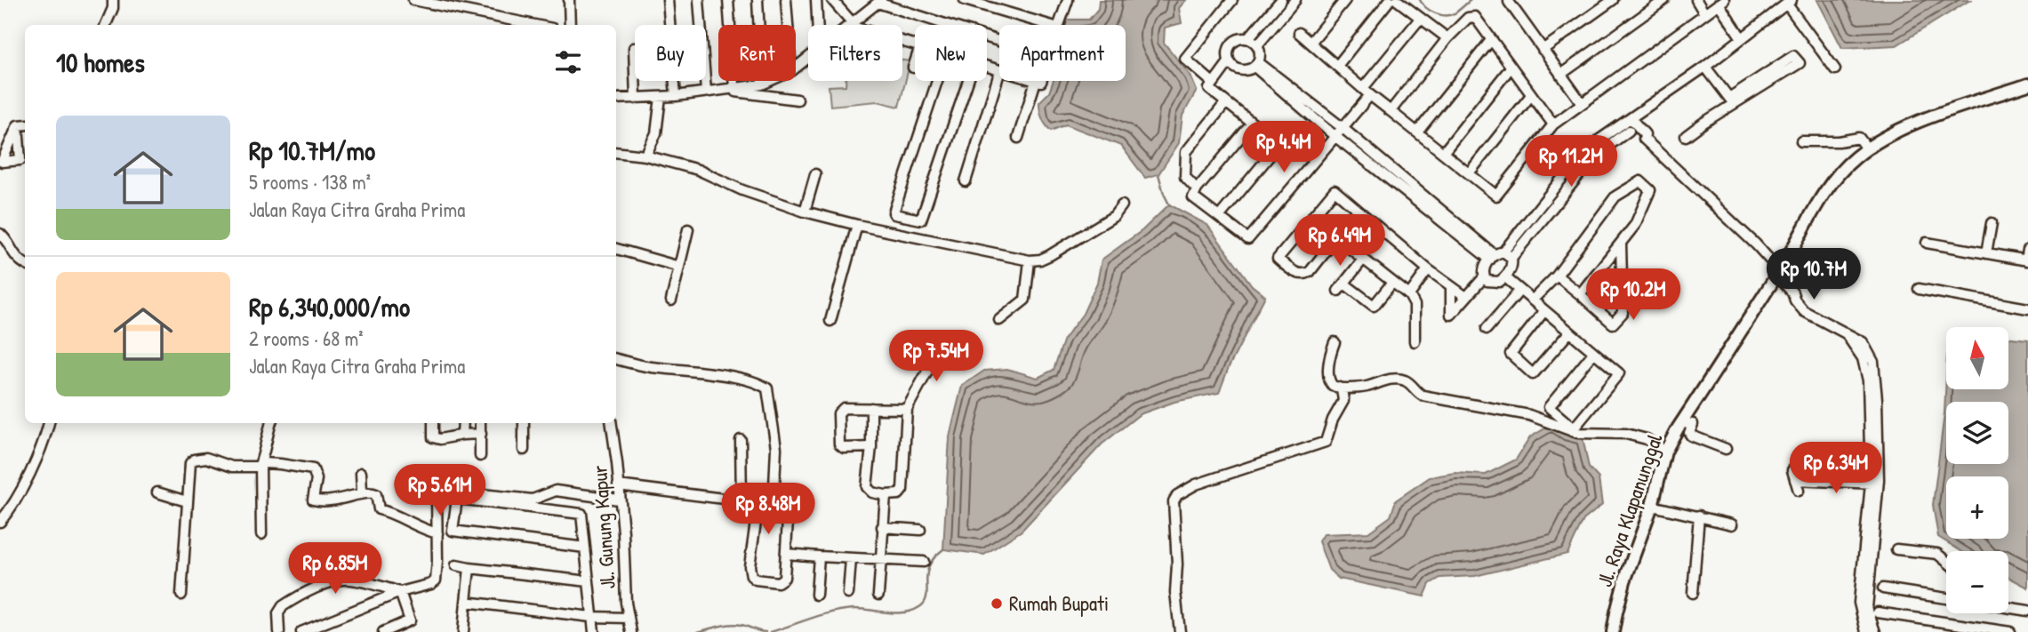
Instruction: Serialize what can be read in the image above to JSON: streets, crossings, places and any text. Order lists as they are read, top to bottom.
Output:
{
  "streets": {
    "street": ["Jl. Raya Klapanunggal", "Jl. Gunung Kapur"]
  },
  "places": ["Rumah Bupati"],
  "north": "top",
  "page": {
    "chip": [
      "Buy",
      "Rent",
      "Filters",
      "New",
      "Apartment"
    ],
    "heading": "10 homes",
    "list": [
      {
        "name": "Rp 10.7M/mo",
        "note": "5 rooms · 138 m² · Jalan Raya Citra Graha Prima"
      },
      {
        "name": "Rp 6,340,000/mo",
        "note": "2 rooms · 68 m² · Jalan Raya Citra Graha Prima"
      }
    ],
    "price": [
      "Rp 4.4M",
      "Rp 11.2M",
      "Rp 6.49M",
      "Rp 10.7M",
      "Rp 10.2M",
      "Rp 7.54M",
      "Rp 6.34M",
      "Rp 5.61M",
      "Rp 8.48M",
      "Rp 6.85M"
    ],
    "map_buttons": ["+", "−"]
  }
}
